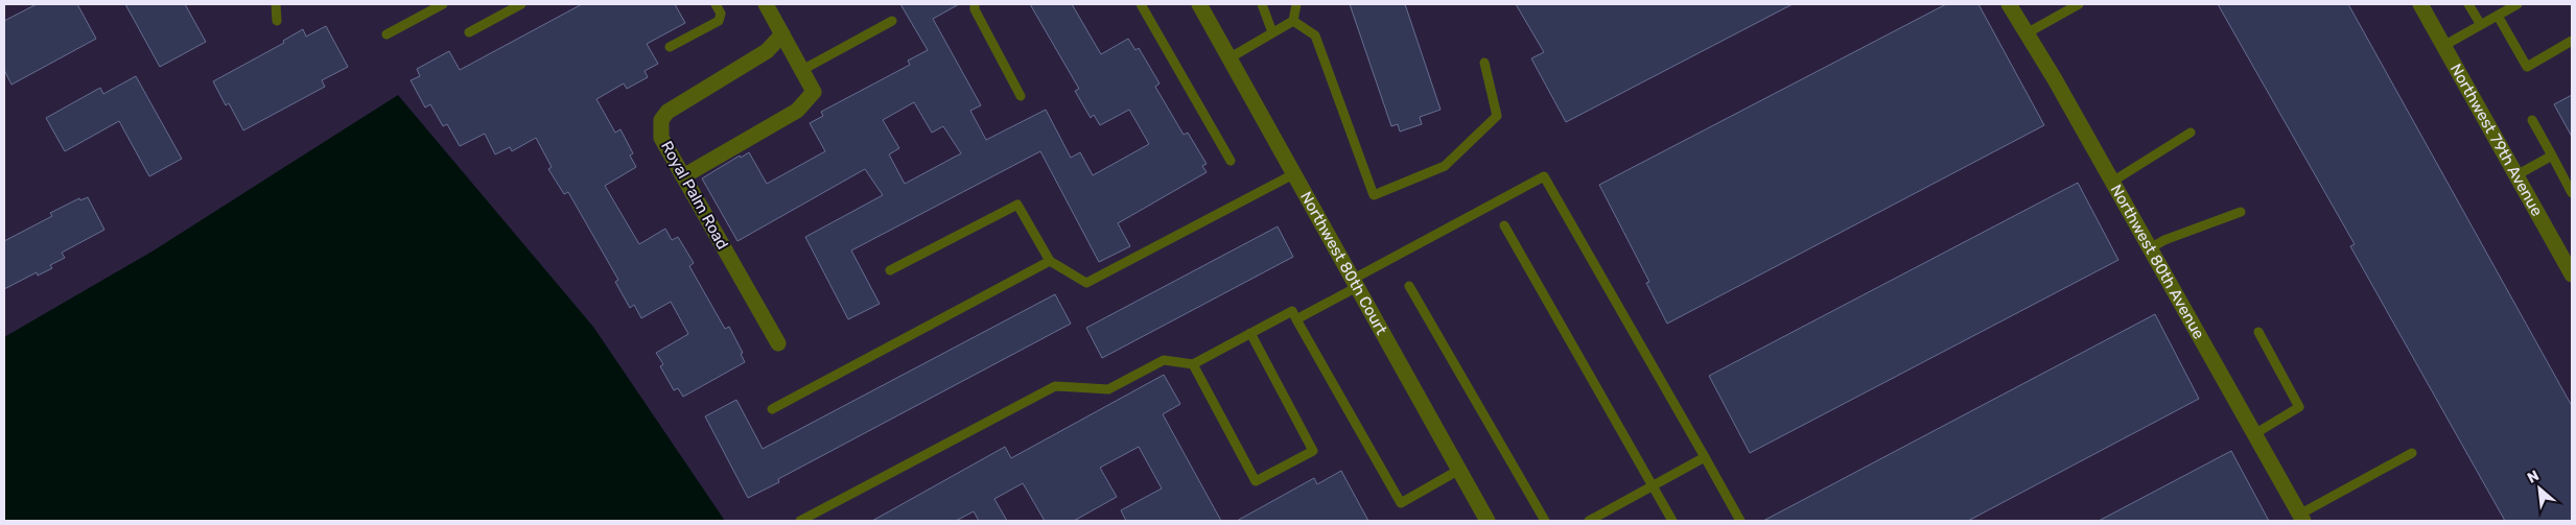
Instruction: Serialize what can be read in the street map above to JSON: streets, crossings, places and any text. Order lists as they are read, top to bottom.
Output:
{
  "streets": {
    "street": [
      "Northwest 79th Avenue",
      "Royal Palm Road",
      "Northwest 80th Court",
      "Northwest 80th Avenue"
    ]
  },
  "north": "top left"
}
